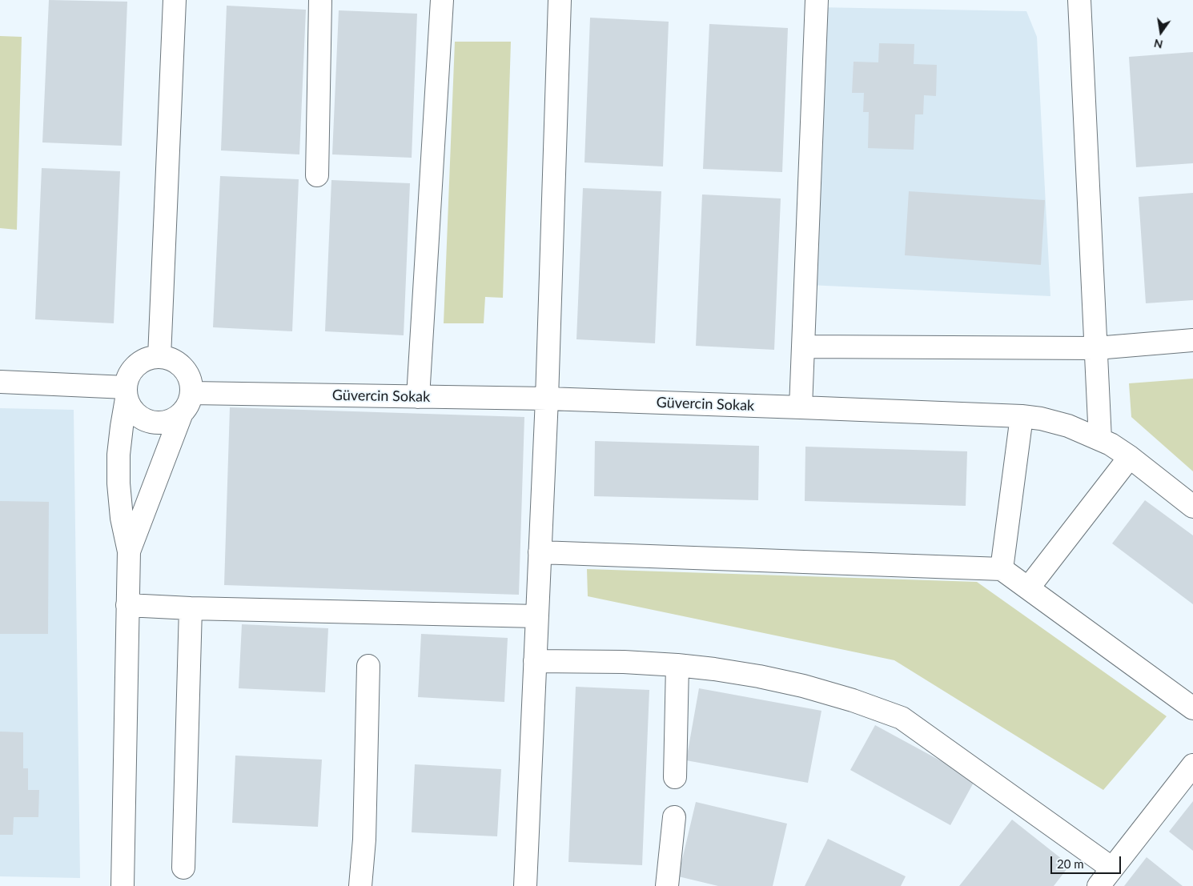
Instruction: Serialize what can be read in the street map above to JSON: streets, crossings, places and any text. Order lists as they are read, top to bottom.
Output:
{
  "streets": {
    "street": ["Güvercin Sokak"]
  },
  "scale_bar": "20 m",
  "north": "bottom"
}
